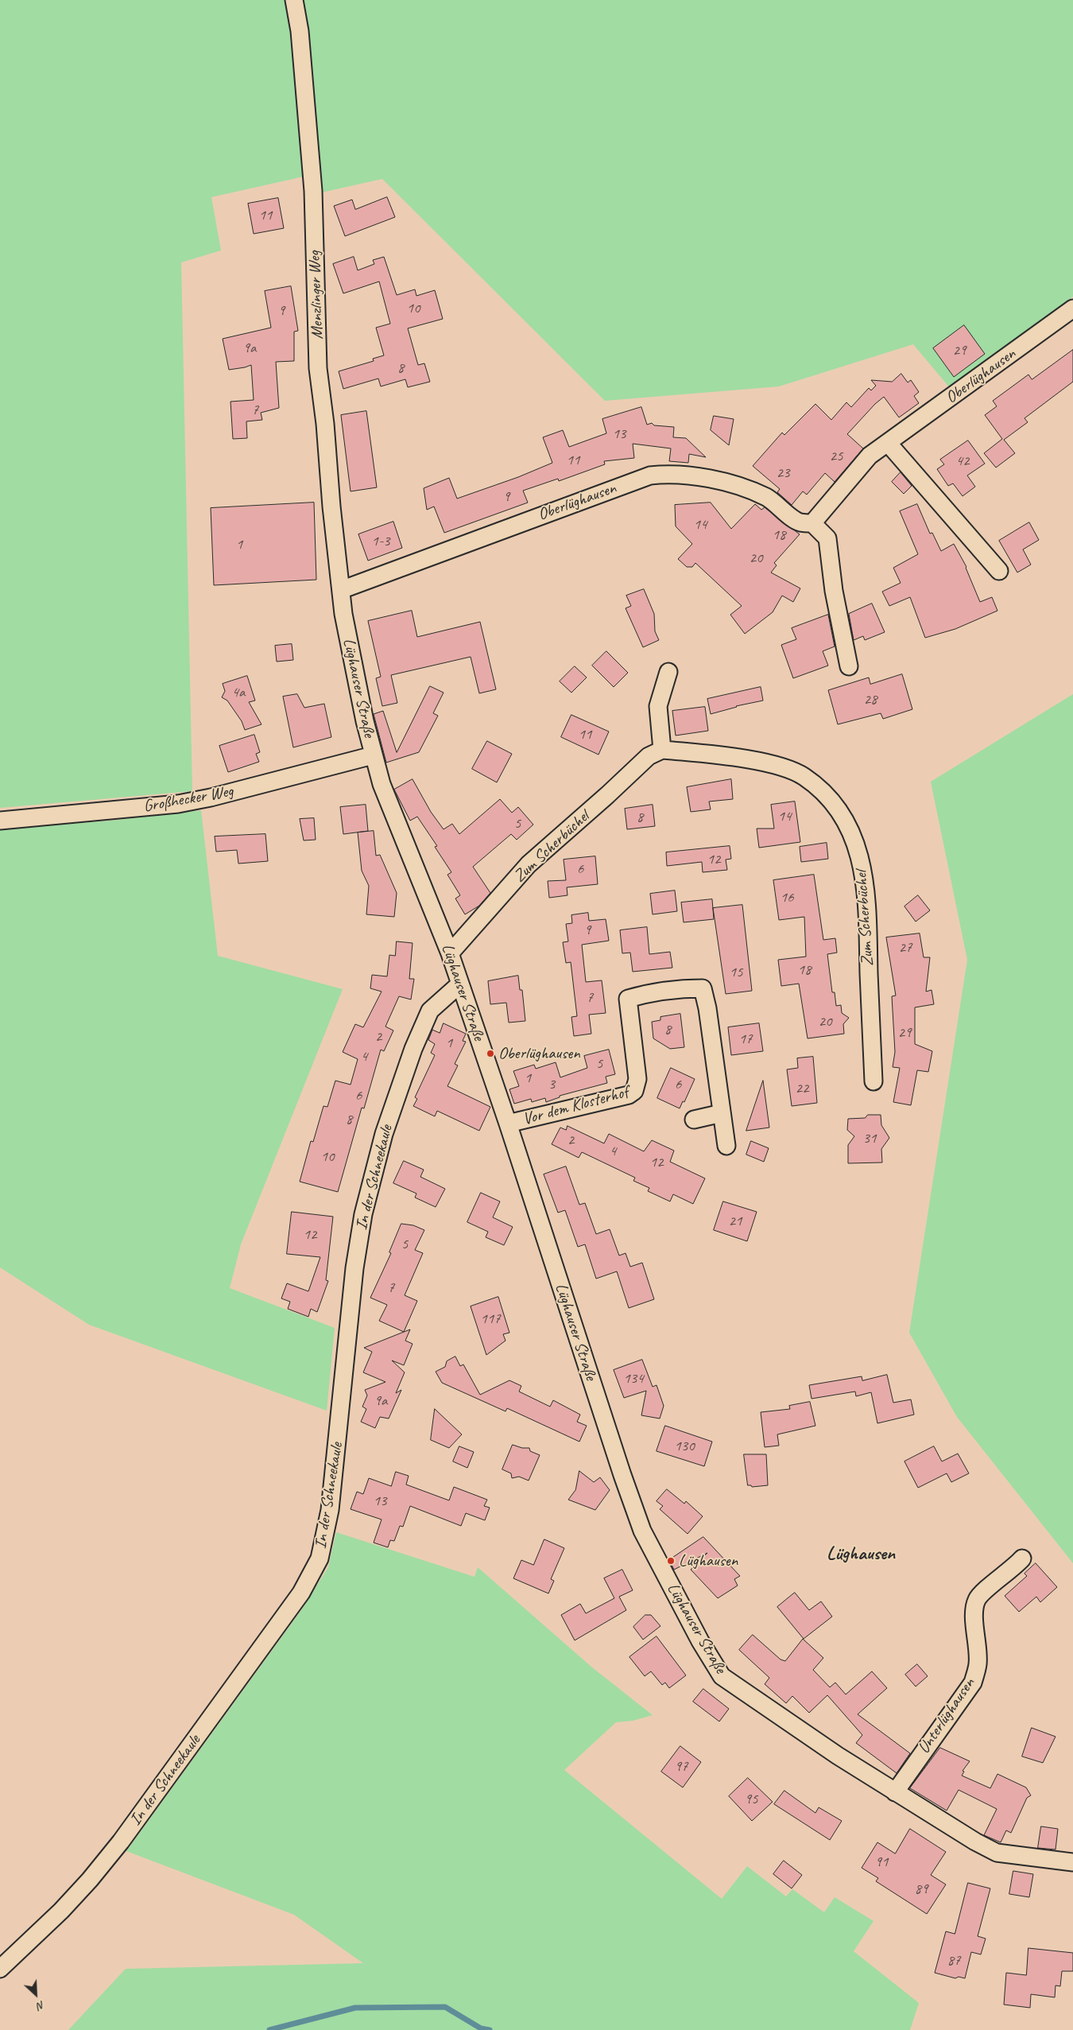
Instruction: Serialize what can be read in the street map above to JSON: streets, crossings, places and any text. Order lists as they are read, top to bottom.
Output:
{
  "streets": {
    "street": [
      "Menzlinger Weg",
      "Oberlüghausen",
      "Lüghauser Straße",
      "Großhecker Weg",
      "Zum Scherbüchel",
      "Vor dem Klosterhof",
      "In der Schneekaule",
      "Unterlüghausen"
    ]
  },
  "crossings": [
    ["Menzlinger Weg", "Oberlüghausen"],
    ["Menzlinger Weg", "Lüghauser Straße"],
    ["Oberlüghausen", "Lüghauser Straße"],
    ["Lüghauser Straße", "Großhecker Weg"],
    ["Lüghauser Straße", "Zum Scherbüchel"],
    ["Lüghauser Straße", "Vor dem Klosterhof"],
    ["Lüghauser Straße", "In der Schneekaule"],
    ["Lüghauser Straße", "Unterlüghausen"]
  ],
  "districts": ["Lüghausen"],
  "places": ["Oberlüghausen", "Lüghausen"],
  "house_numbers": [
    "11",
    "10",
    "9",
    "9a",
    "29",
    "8",
    "7",
    "13",
    "25",
    "11",
    "42",
    "23",
    "9",
    "14",
    "18",
    "1-3",
    "1",
    "20",
    "4a",
    "28",
    "11",
    "14",
    "8",
    "5",
    "12",
    "6",
    "16",
    "9",
    "27",
    "18",
    "15",
    "7",
    "20",
    "8",
    "29",
    "2",
    "17",
    "1",
    "4",
    "5",
    "1",
    "3",
    "6",
    "22",
    "6",
    "8",
    "31",
    "2",
    "4",
    "10",
    "12",
    "21",
    "12",
    "5",
    "7",
    "117",
    "134",
    "9a",
    "130",
    "13",
    "97",
    "95",
    "91",
    "89",
    "87"
  ],
  "north": "bottom right"
}
